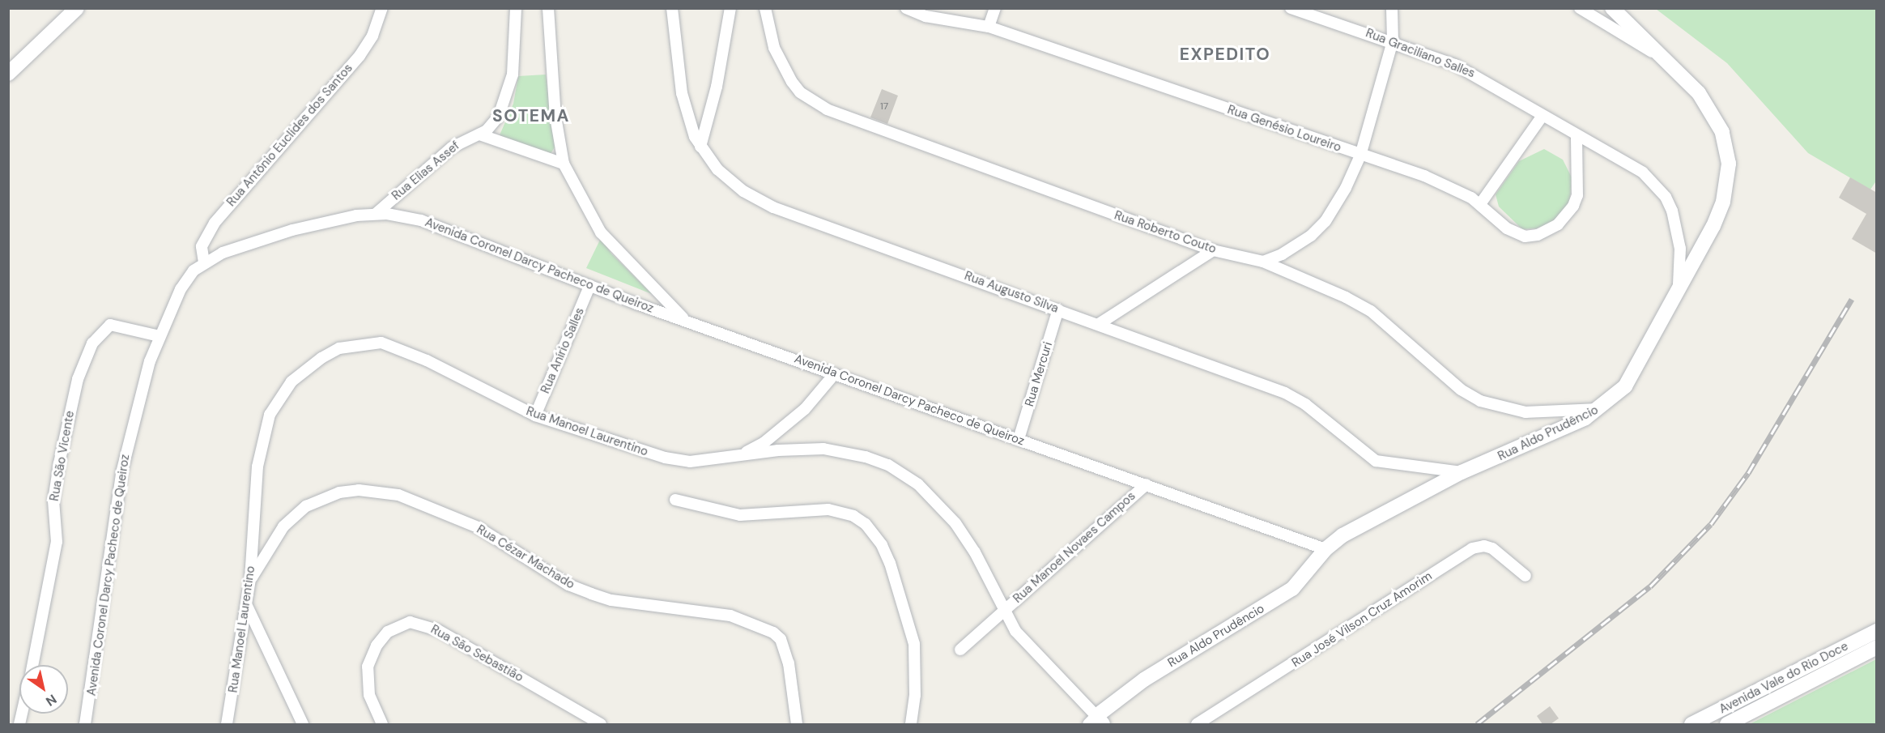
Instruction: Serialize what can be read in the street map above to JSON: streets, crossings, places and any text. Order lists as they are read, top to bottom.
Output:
{
  "streets": {
    "street": [
      "Rua Graciliano Salles",
      "Rua Genésio Loureiro",
      "Rua Antônio Euclides dos Santos",
      "Rua Elias Assef",
      "Rua Roberto Couto",
      "Avenida Coronel Darcy Pacheco de Queiroz",
      "Rua Augusto Silva",
      "Rua Anírio Salles",
      "Rua Mercuri",
      "Rua Manoel Laurentino",
      "Rua Aldo Prudêncio",
      "Rua São Vicente",
      "Rua Manoel Novaes Campos",
      "Rua Cézar Machado",
      "Rua José Vilson Cruz Amorim",
      "Rua São Sebastião",
      "Avenida Vale do Rio Doce"
    ]
  },
  "crossings": [
    ["Rua Graciliano Salles", "Rua Genésio Loureiro"],
    ["Rua Graciliano Salles", "Rua Aldo Prudêncio"],
    ["Rua Antônio Euclides dos Santos", "Avenida Coronel Darcy Pacheco de Queiroz"],
    ["Rua Elias Assef", "Avenida Coronel Darcy Pacheco de Queiroz"],
    ["Rua Roberto Couto", "Rua Aldo Prudêncio"],
    ["Avenida Coronel Darcy Pacheco de Queiroz", "Rua Anírio Salles"],
    ["Avenida Coronel Darcy Pacheco de Queiroz", "Rua Mercuri"],
    ["Avenida Coronel Darcy Pacheco de Queiroz", "Rua Aldo Prudêncio"],
    ["Avenida Coronel Darcy Pacheco de Queiroz", "Rua São Vicente"],
    ["Avenida Coronel Darcy Pacheco de Queiroz", "Rua Manoel Novaes Campos"],
    ["Rua Augusto Silva", "Rua Mercuri"],
    ["Rua Augusto Silva", "Rua Aldo Prudêncio"],
    ["Rua Anírio Salles", "Rua Manoel Laurentino"],
    ["Rua Manoel Laurentino", "Rua Aldo Prudêncio"],
    ["Rua Manoel Laurentino", "Rua Manoel Novaes Campos"],
    ["Rua Manoel Laurentino", "Rua Cézar Machado"]
  ],
  "districts": ["EXPEDITO", "SOTEMA"],
  "house_numbers": ["17"],
  "north": "bottom right"
}
